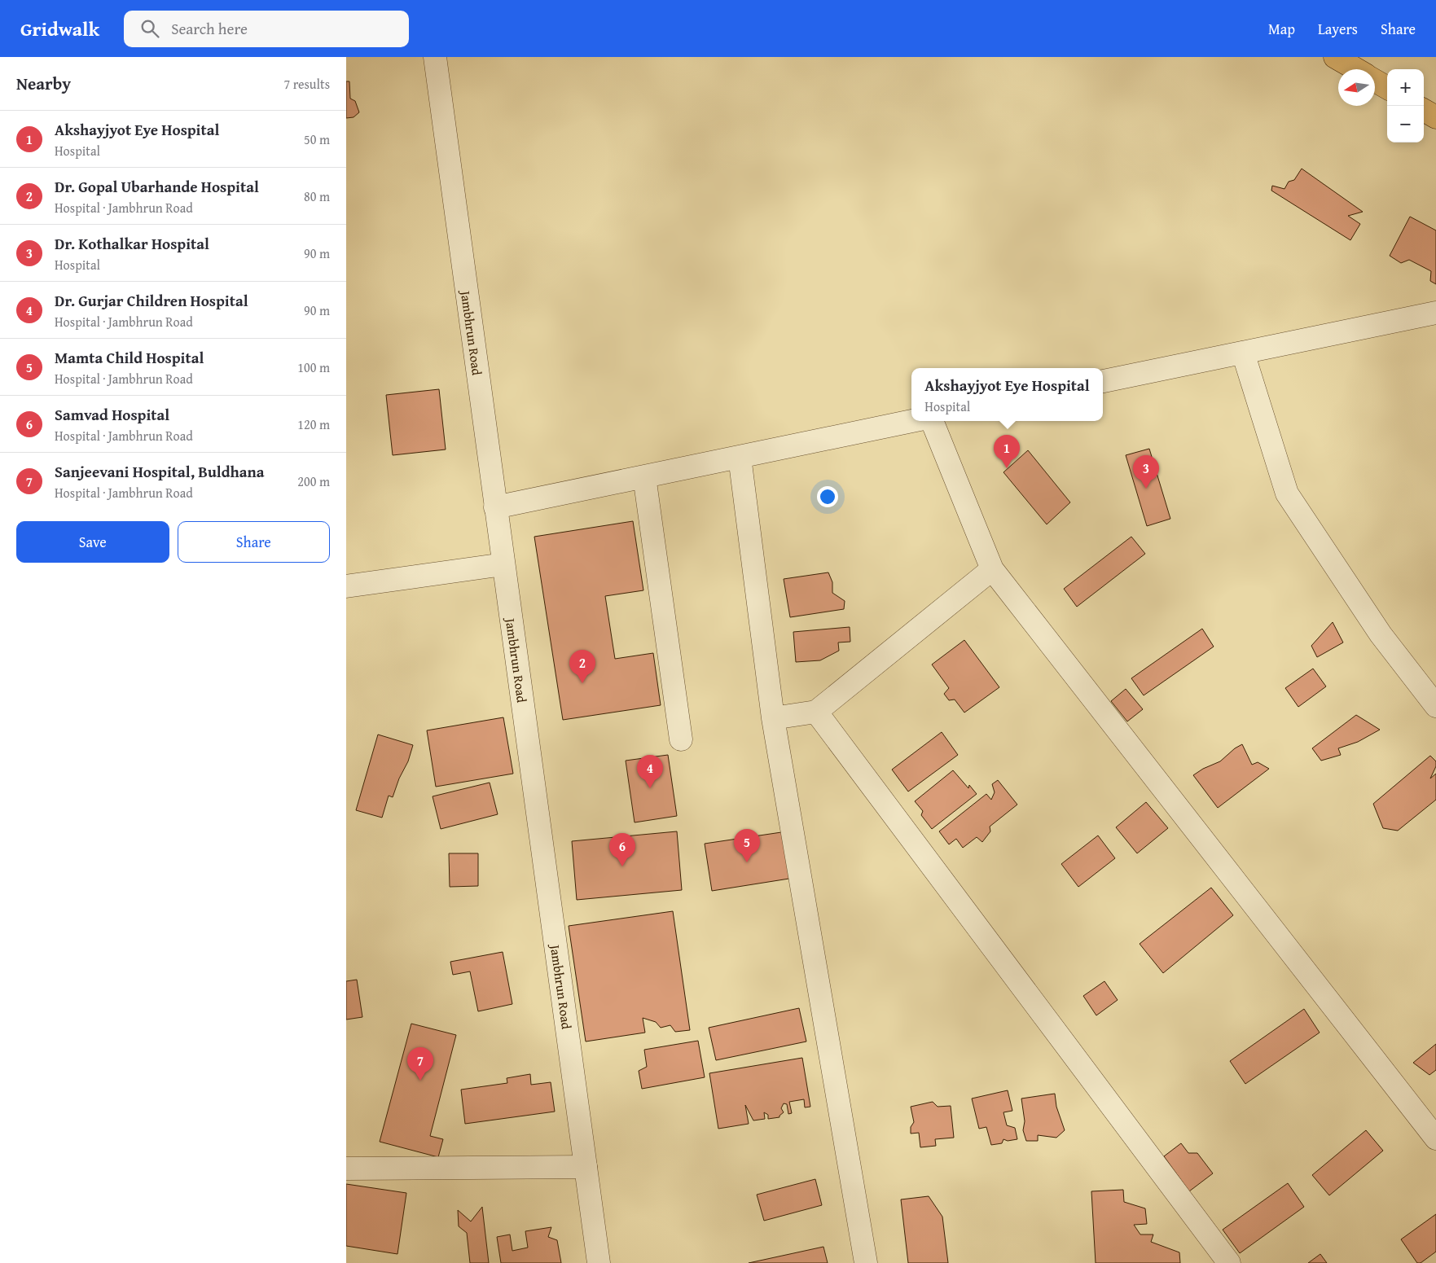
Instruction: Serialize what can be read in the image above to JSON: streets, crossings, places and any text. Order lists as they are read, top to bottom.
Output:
{
  "streets": {
    "street": ["Jambhrun Road"]
  },
  "north": "left",
  "page": {
    "header": "Gridwalk",
    "search": "Search here",
    "nav": ["Map", "Layers", "Share"],
    "heading": ["Nearby", "7 results"],
    "map_buttons": ["+", "−"],
    "list": [
      {
        "mark": "1",
        "name": "Akshayjyot Eye Hospital",
        "note": "Hospital",
        "value": "50 m"
      },
      {
        "mark": "2",
        "name": "Dr. Gopal Ubarhande Hospital",
        "note": "Hospital · Jambhrun Road",
        "value": "80 m"
      },
      {
        "mark": "3",
        "name": "Dr. Kothalkar Hospital",
        "note": "Hospital",
        "value": "90 m"
      },
      {
        "mark": "4",
        "name": "Dr. Gurjar Children Hospital",
        "note": "Hospital · Jambhrun Road",
        "value": "90 m"
      },
      {
        "mark": "5",
        "name": "Mamta Child Hospital",
        "note": "Hospital · Jambhrun Road",
        "value": "100 m"
      },
      {
        "mark": "6",
        "name": "Samvad Hospital",
        "note": "Hospital · Jambhrun Road",
        "value": "120 m"
      },
      {
        "mark": "7",
        "name": "Sanjeevani Hospital, Buldhana",
        "note": "Hospital · Jambhrun Road",
        "value": "200 m"
      }
    ],
    "popup": ["Akshayjyot Eye Hospital", "Hospital"],
    "pins": [
      "1",
      "3",
      "2",
      "4",
      "5",
      "6",
      "7"
    ],
    "buttons": ["Save", "Share"]
  }
}
